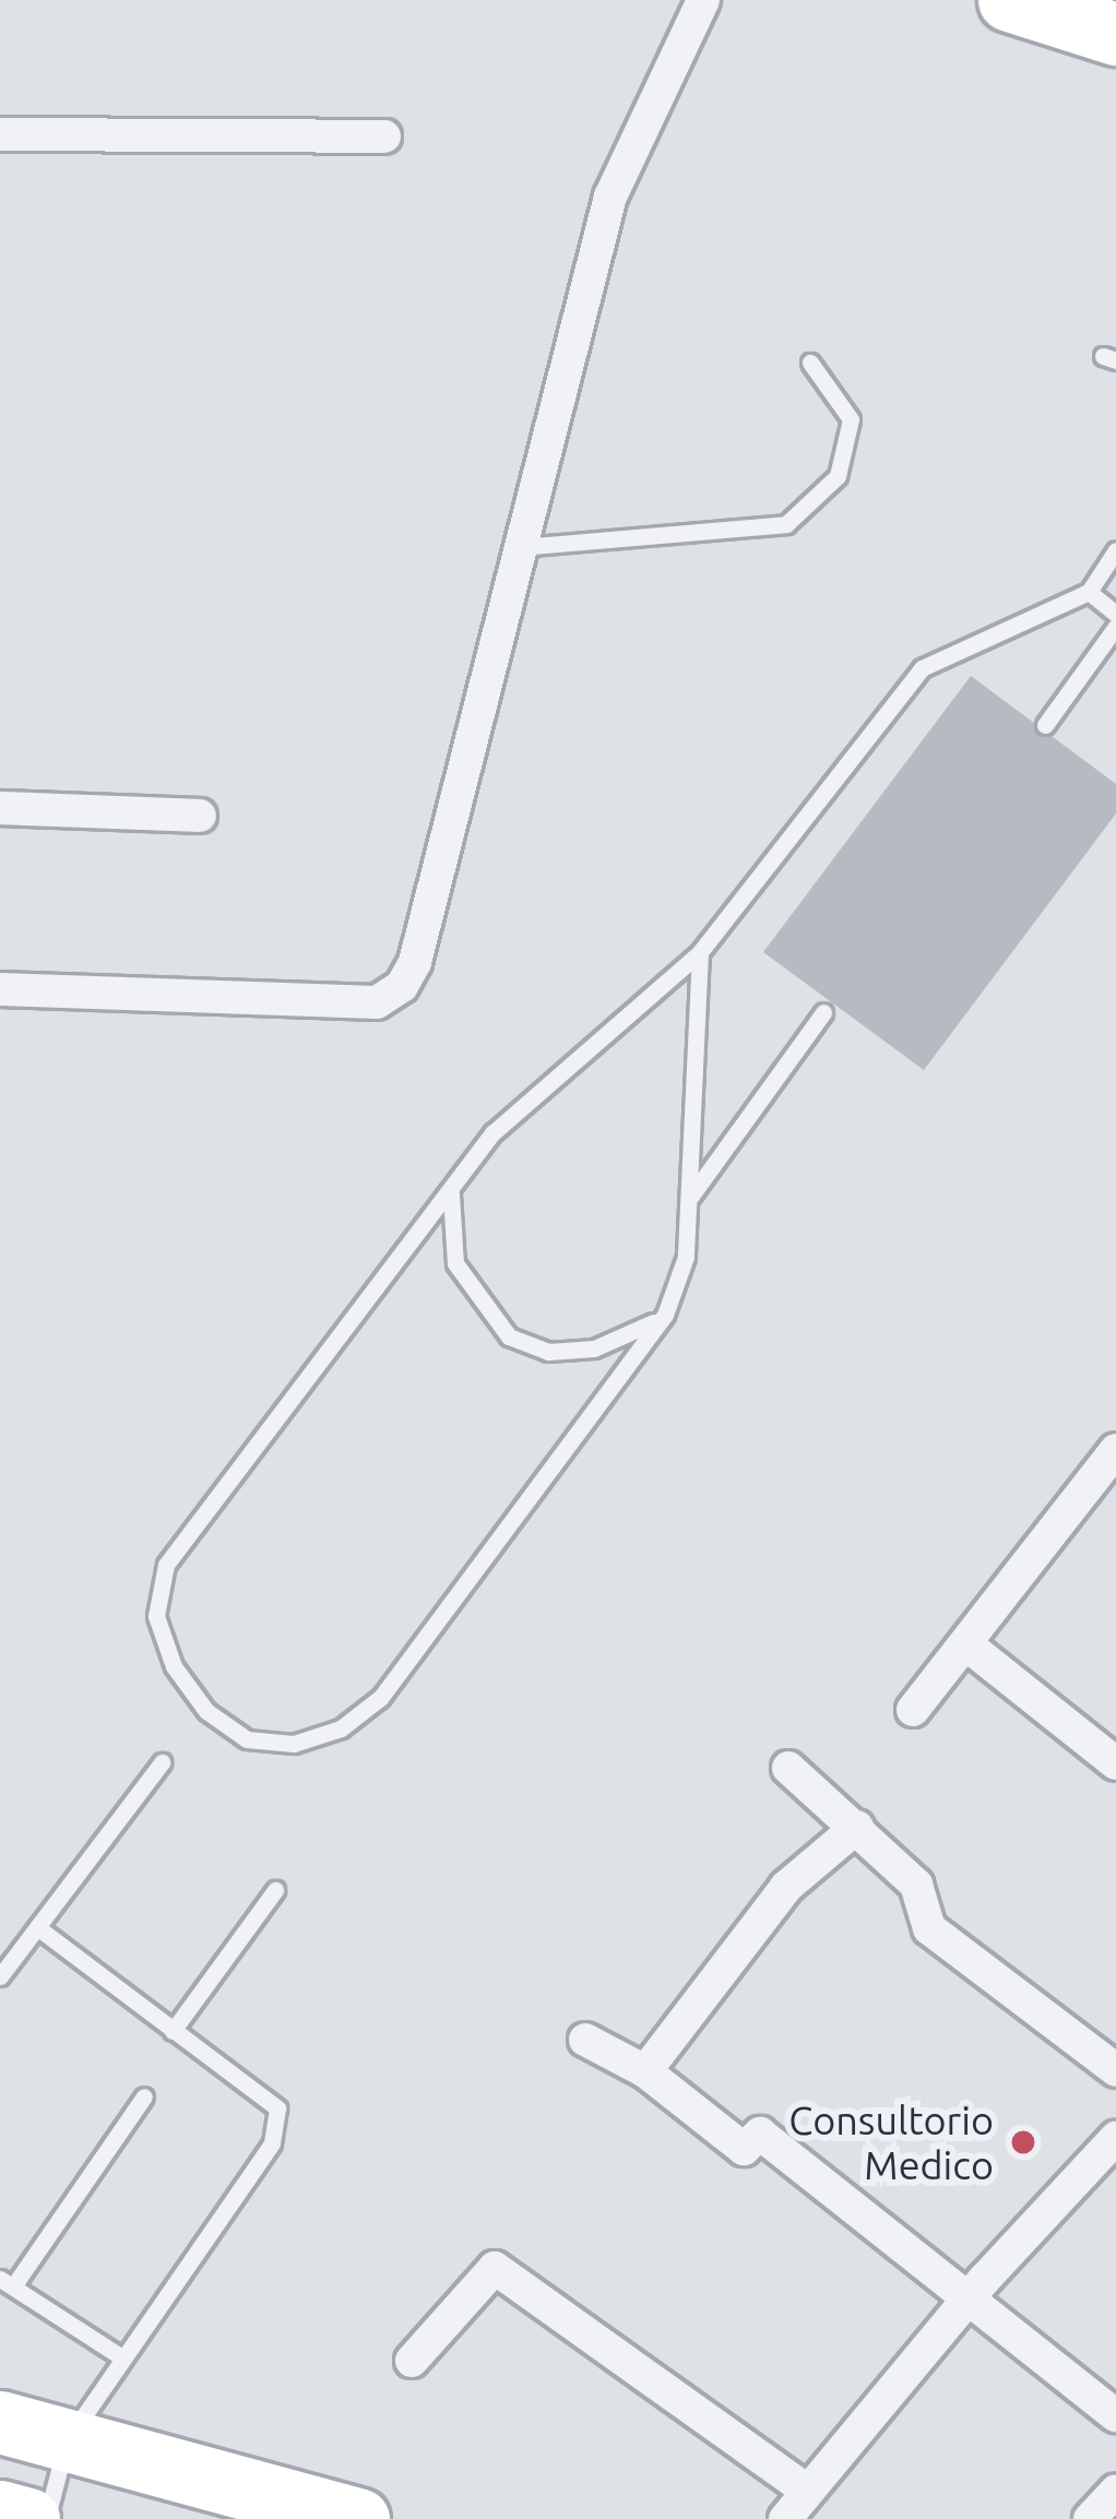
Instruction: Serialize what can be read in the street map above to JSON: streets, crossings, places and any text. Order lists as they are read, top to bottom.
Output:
{
  "places": ["Consultorio Medico"]
}
